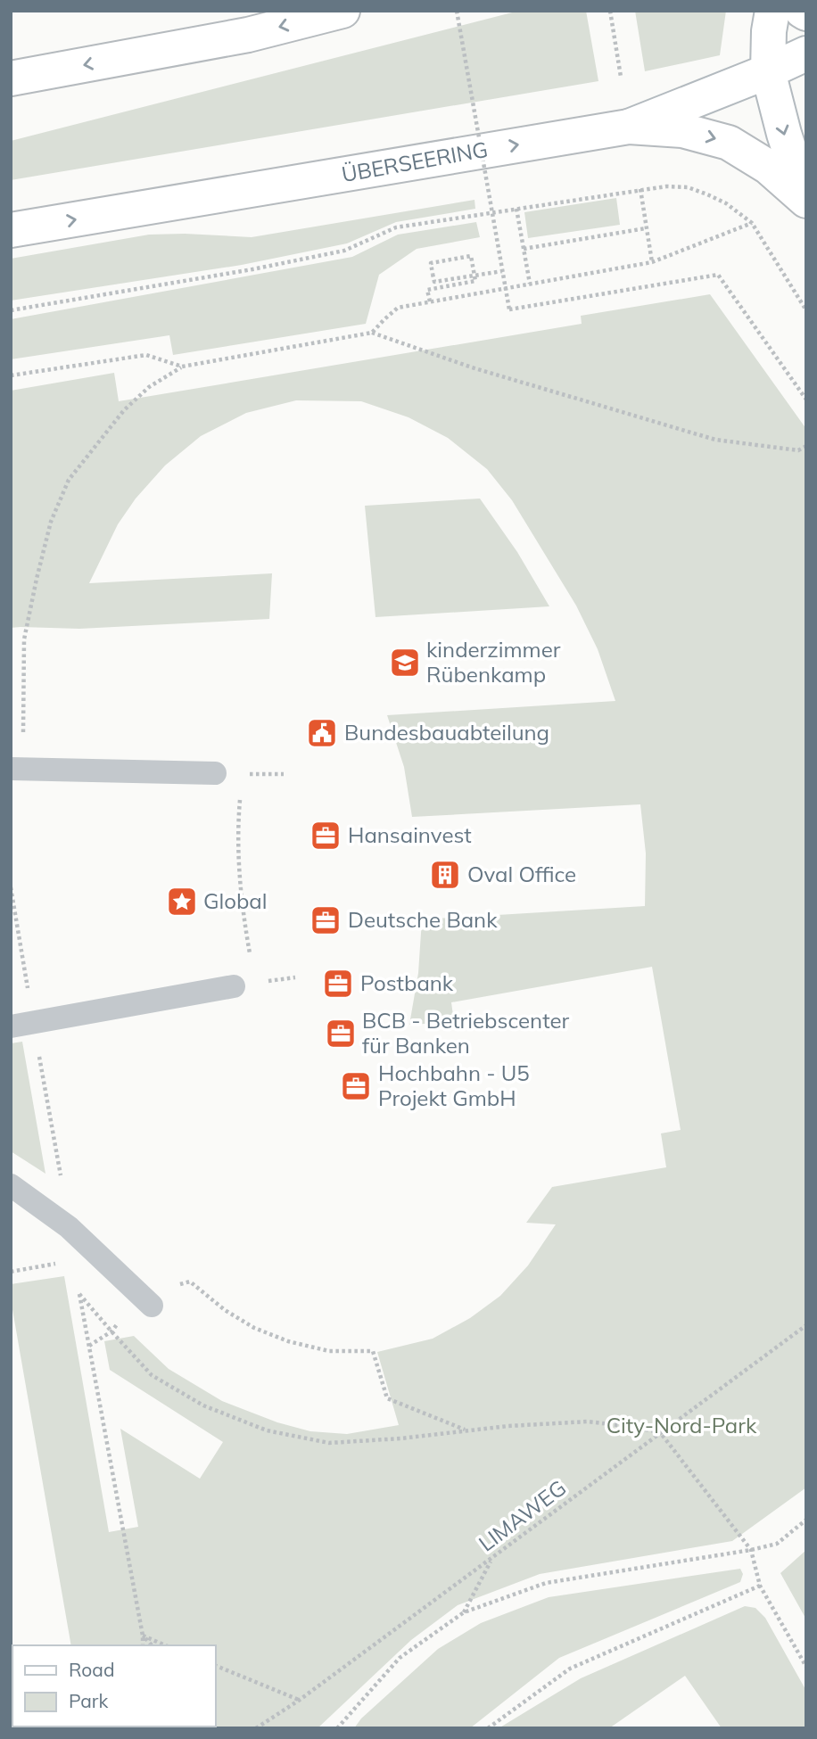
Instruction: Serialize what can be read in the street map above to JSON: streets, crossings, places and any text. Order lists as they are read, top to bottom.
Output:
{
  "streets": {
    "main road": ["ÜBERSEERING"],
    "path": ["LIMAWEG"]
  },
  "parks": ["City-Nord-Park"],
  "places": {
    "school or university": ["kinderzimmer Rübenkamp"],
    "public building": ["Bundesbauabteilung"],
    "office": [
      "Hansainvest",
      "Deutsche Bank",
      "Postbank",
      "BCB - Betriebscenter für Banken",
      "Hochbahn - U5 Projekt GmbH"
    ],
    "building": ["Oval Office"],
    "place": ["Global"]
  },
  "legend": ["Road", "Park"]
}
